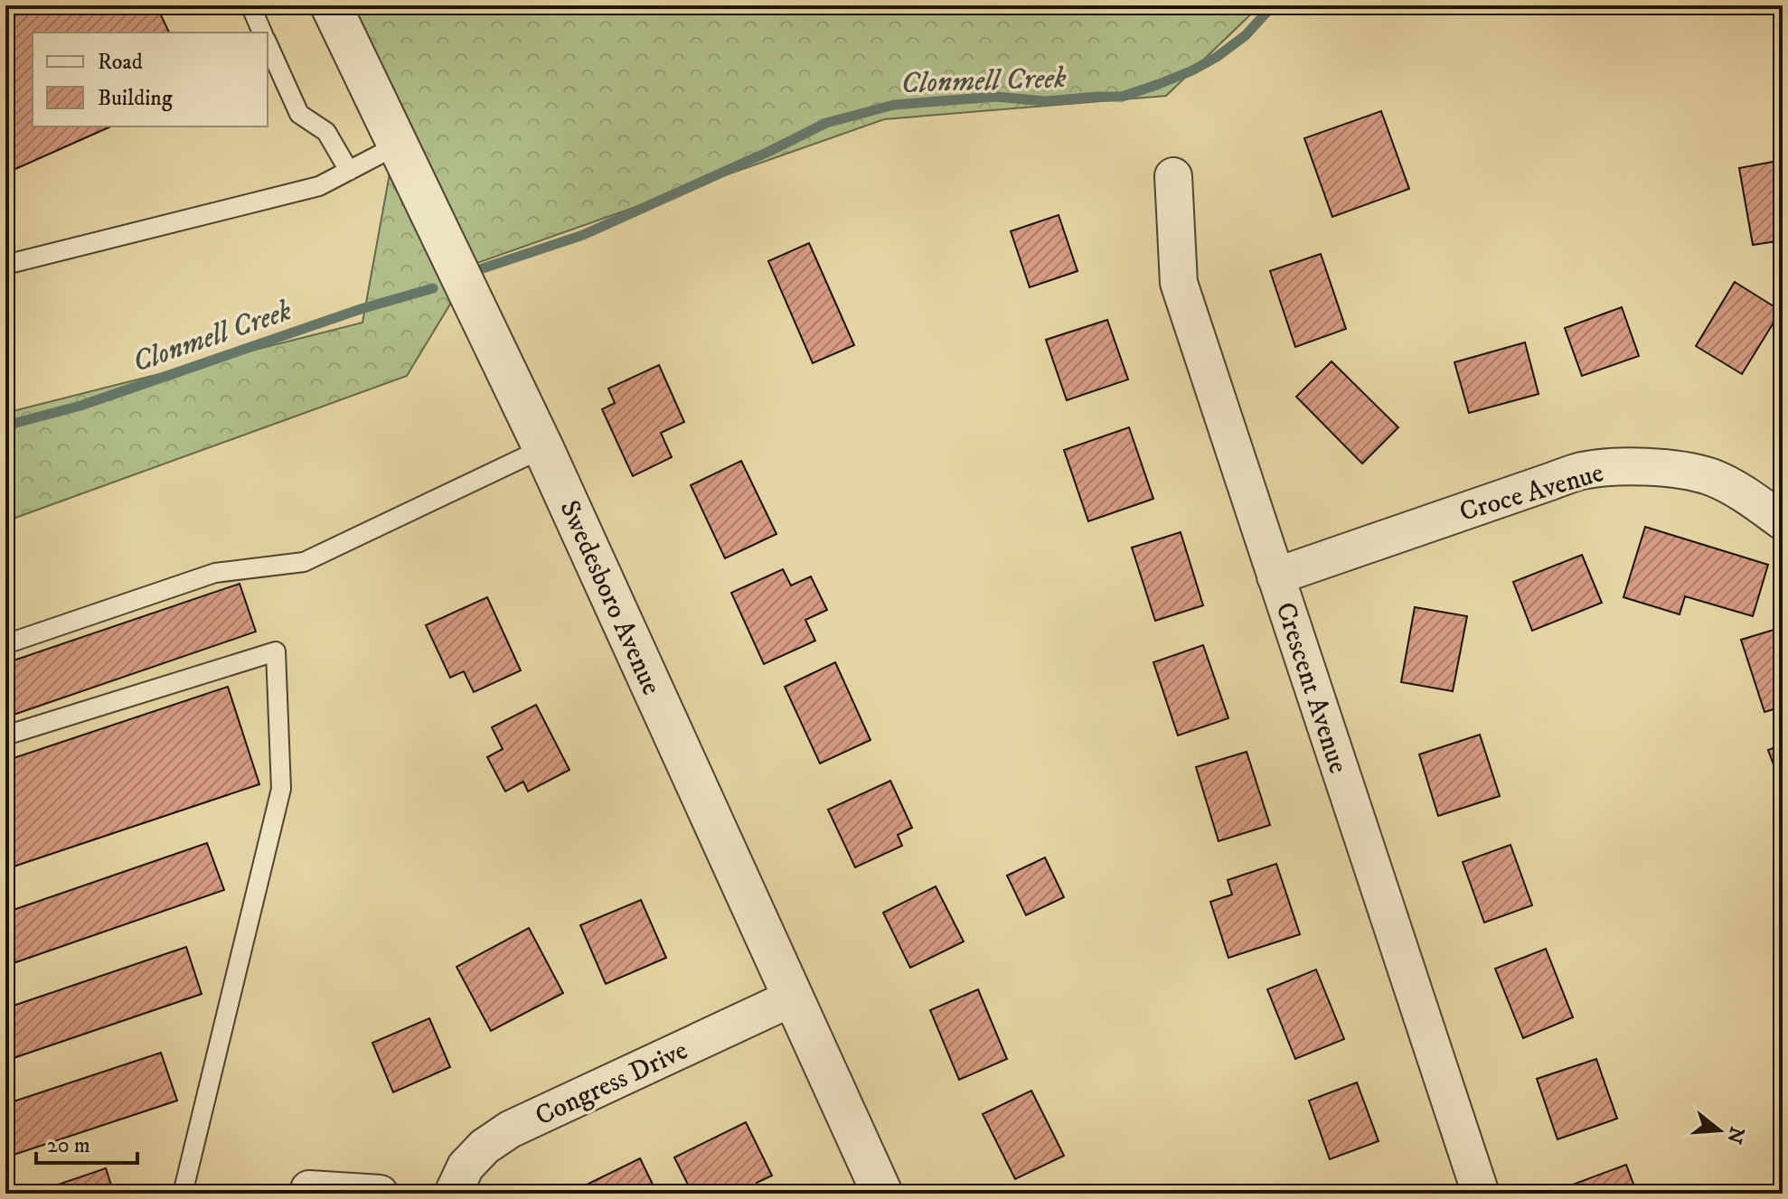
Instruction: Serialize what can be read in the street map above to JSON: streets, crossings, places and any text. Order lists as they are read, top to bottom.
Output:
{
  "streets": {
    "street": [
      "Croce Avenue",
      "Swedesboro Avenue",
      "Crescent Avenue",
      "Congress Drive"
    ]
  },
  "crossings": [
    ["Croce Avenue", "Crescent Avenue"],
    ["Swedesboro Avenue", "Congress Drive"]
  ],
  "water": ["Clonmell Creek"],
  "legend": ["Road", "Building"],
  "scale_bar": "20 m",
  "north": "right"
}
